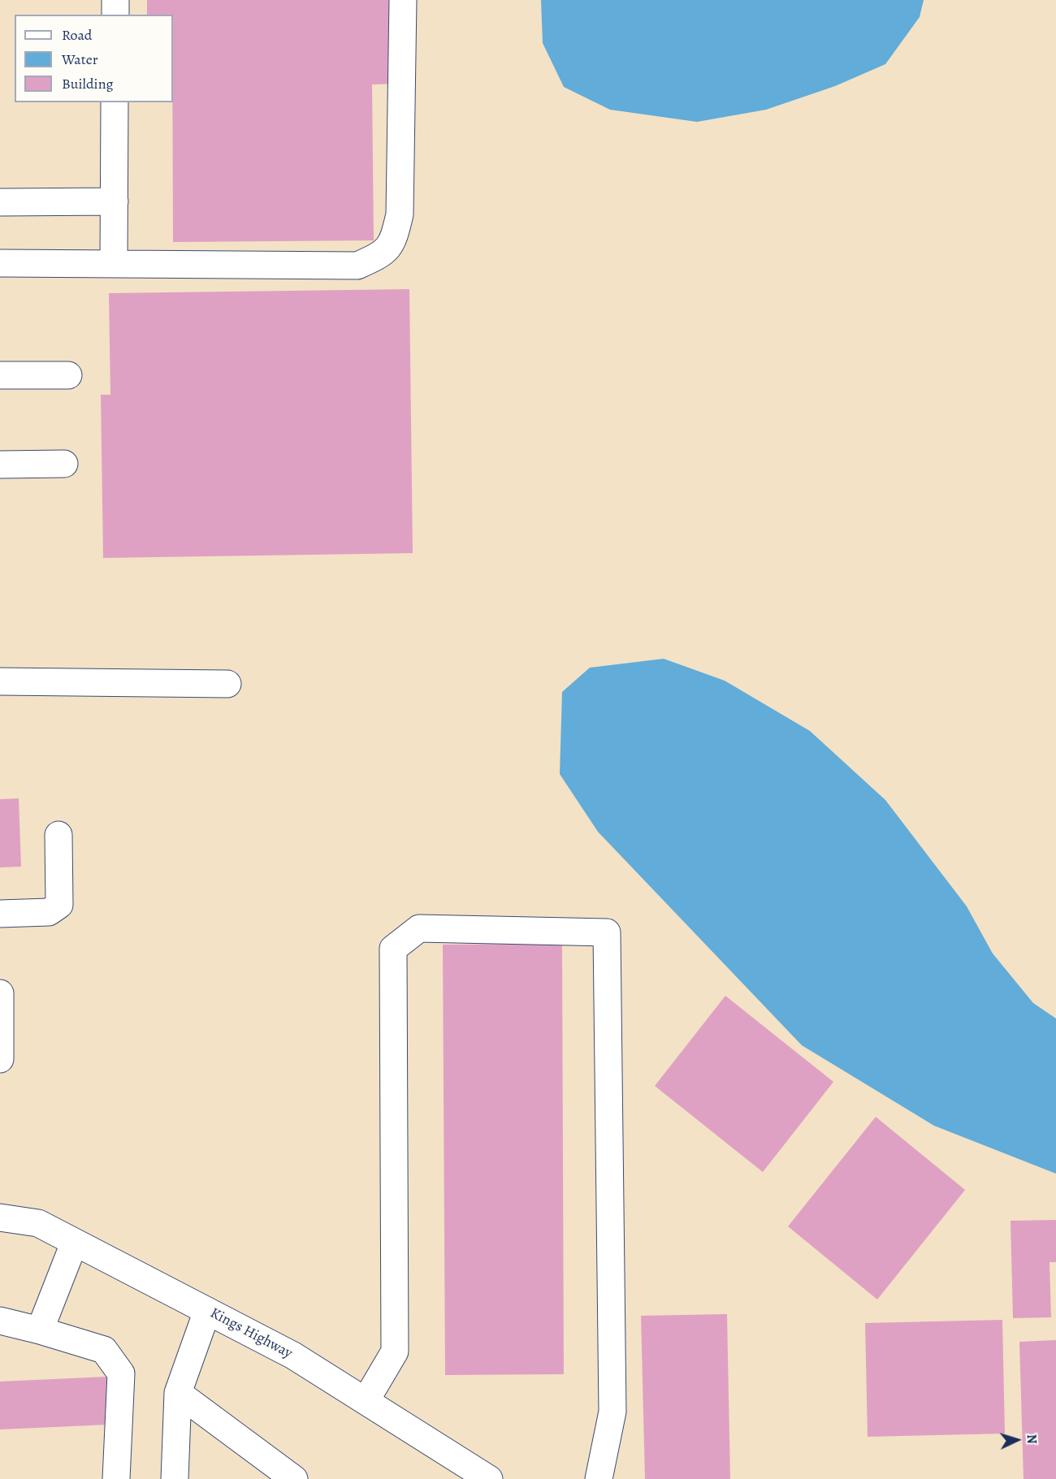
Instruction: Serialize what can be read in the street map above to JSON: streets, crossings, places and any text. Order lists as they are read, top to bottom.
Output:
{
  "streets": {
    "street": ["Kings Highway"]
  },
  "legend": ["Road", "Water", "Building"],
  "north": "right"
}
